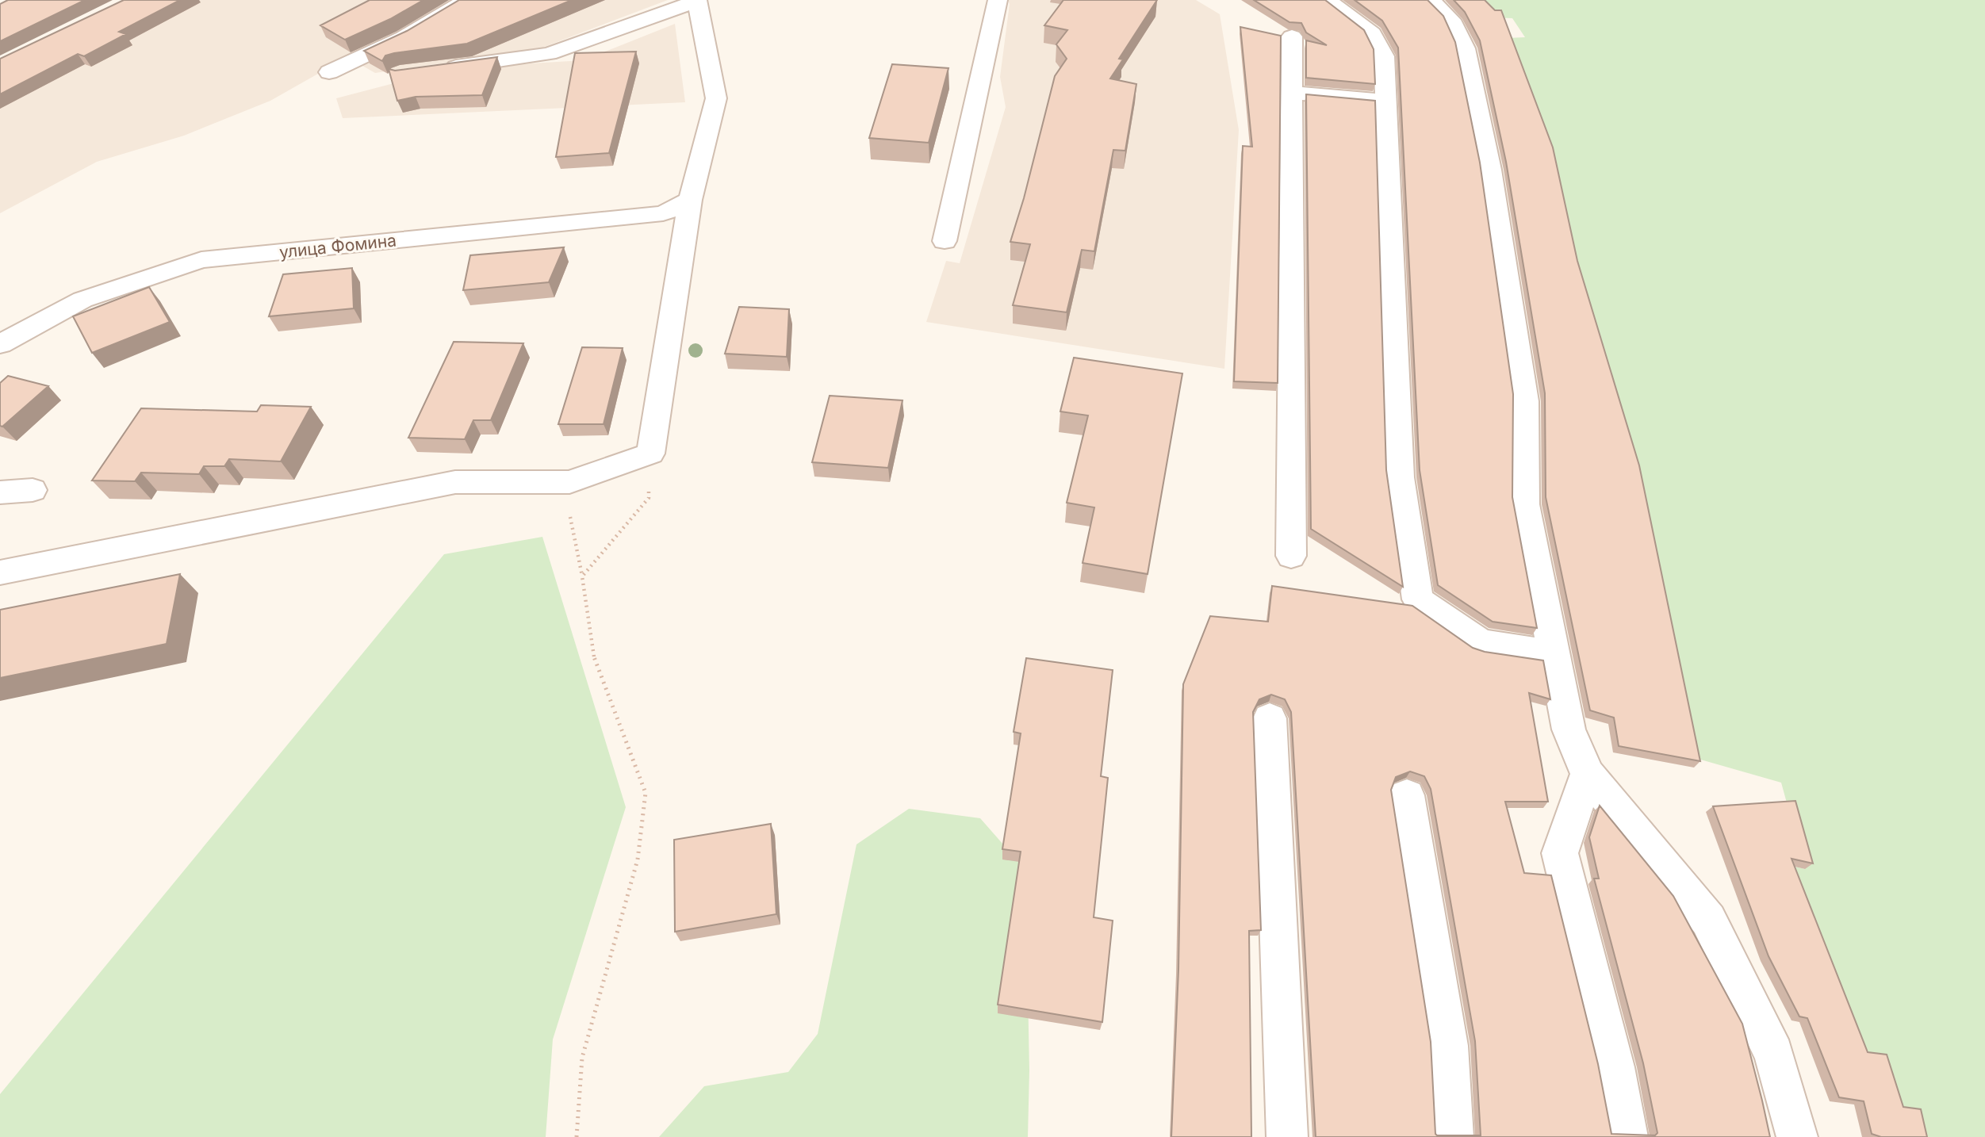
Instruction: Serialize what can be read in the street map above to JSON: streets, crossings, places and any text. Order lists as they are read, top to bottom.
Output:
{
  "streets": {
    "street": ["улица Фомина"]
  }
}
